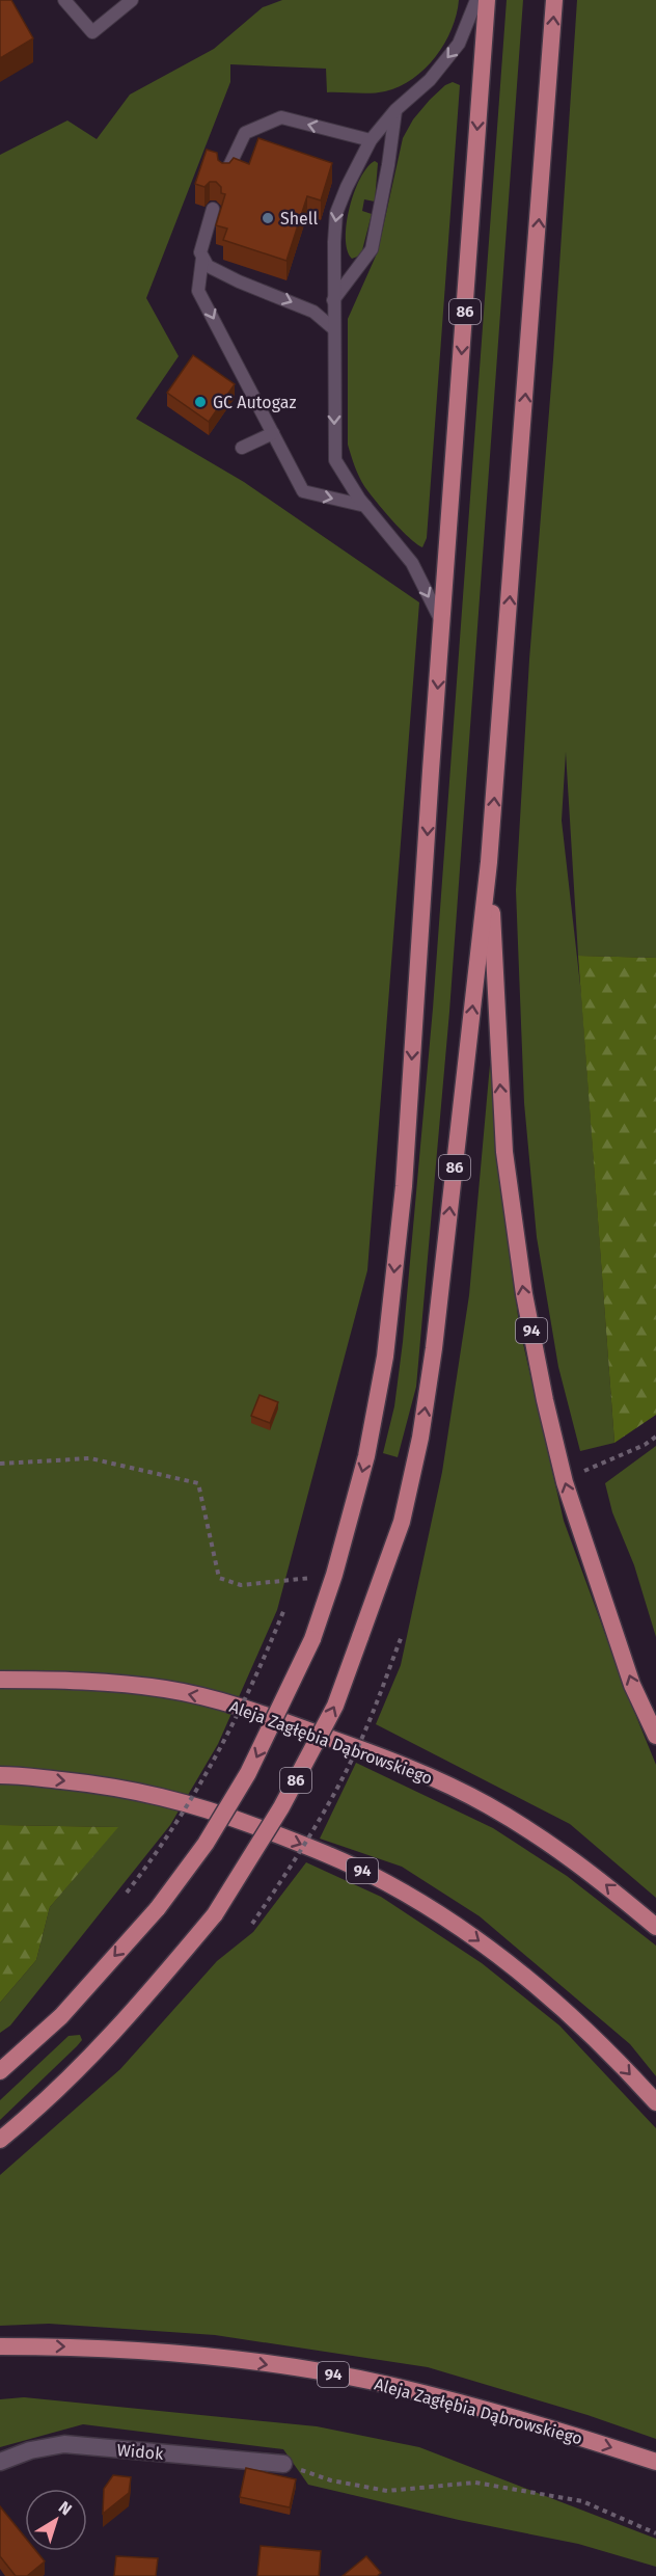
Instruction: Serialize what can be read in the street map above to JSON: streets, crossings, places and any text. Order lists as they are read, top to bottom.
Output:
{
  "streets": {
    "main road": ["86", "94", "Aleja Zagłębia Dąbrowskiego"],
    "street": ["Widok"]
  },
  "crossings": [
    ["86", "94"]
  ],
  "places": ["Shell", "GC Autogaz"],
  "north": "top right"
}
